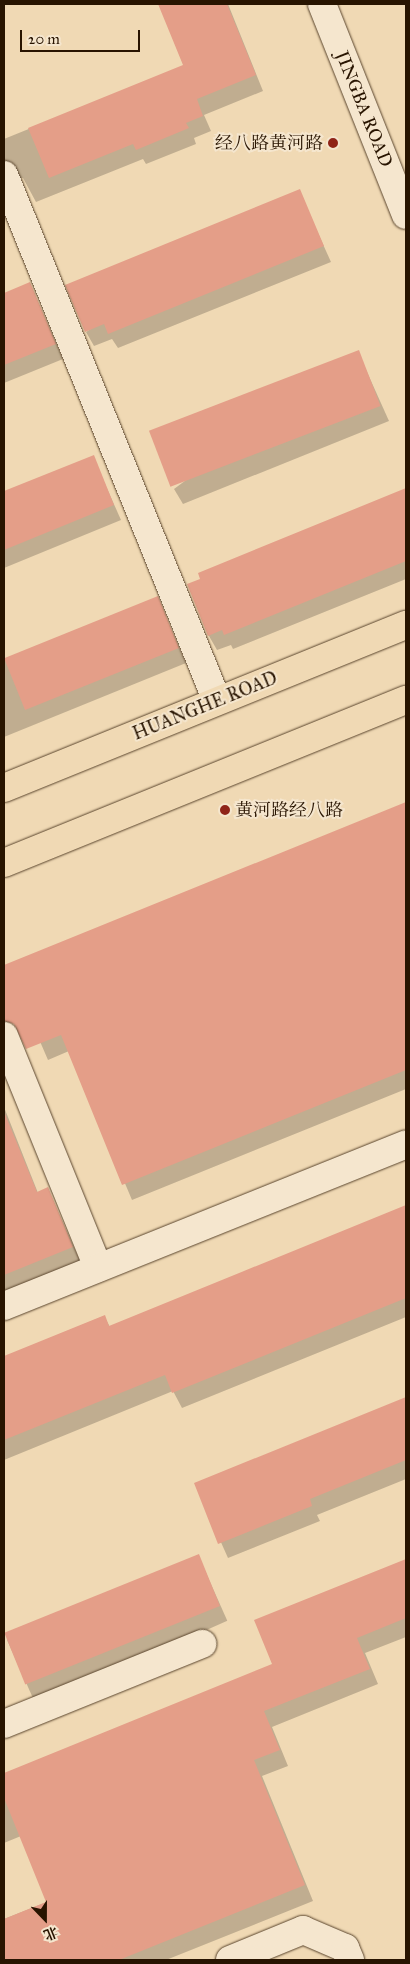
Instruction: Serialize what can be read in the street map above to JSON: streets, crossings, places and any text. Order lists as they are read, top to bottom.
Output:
{
  "streets": {
    "main road": ["HUANGHE ROAD"],
    "street": ["JINGBA ROAD"]
  },
  "places": ["经八路黄河路", "黄河路经八路"],
  "scale_bar": "20 m",
  "north": "bottom"
}
